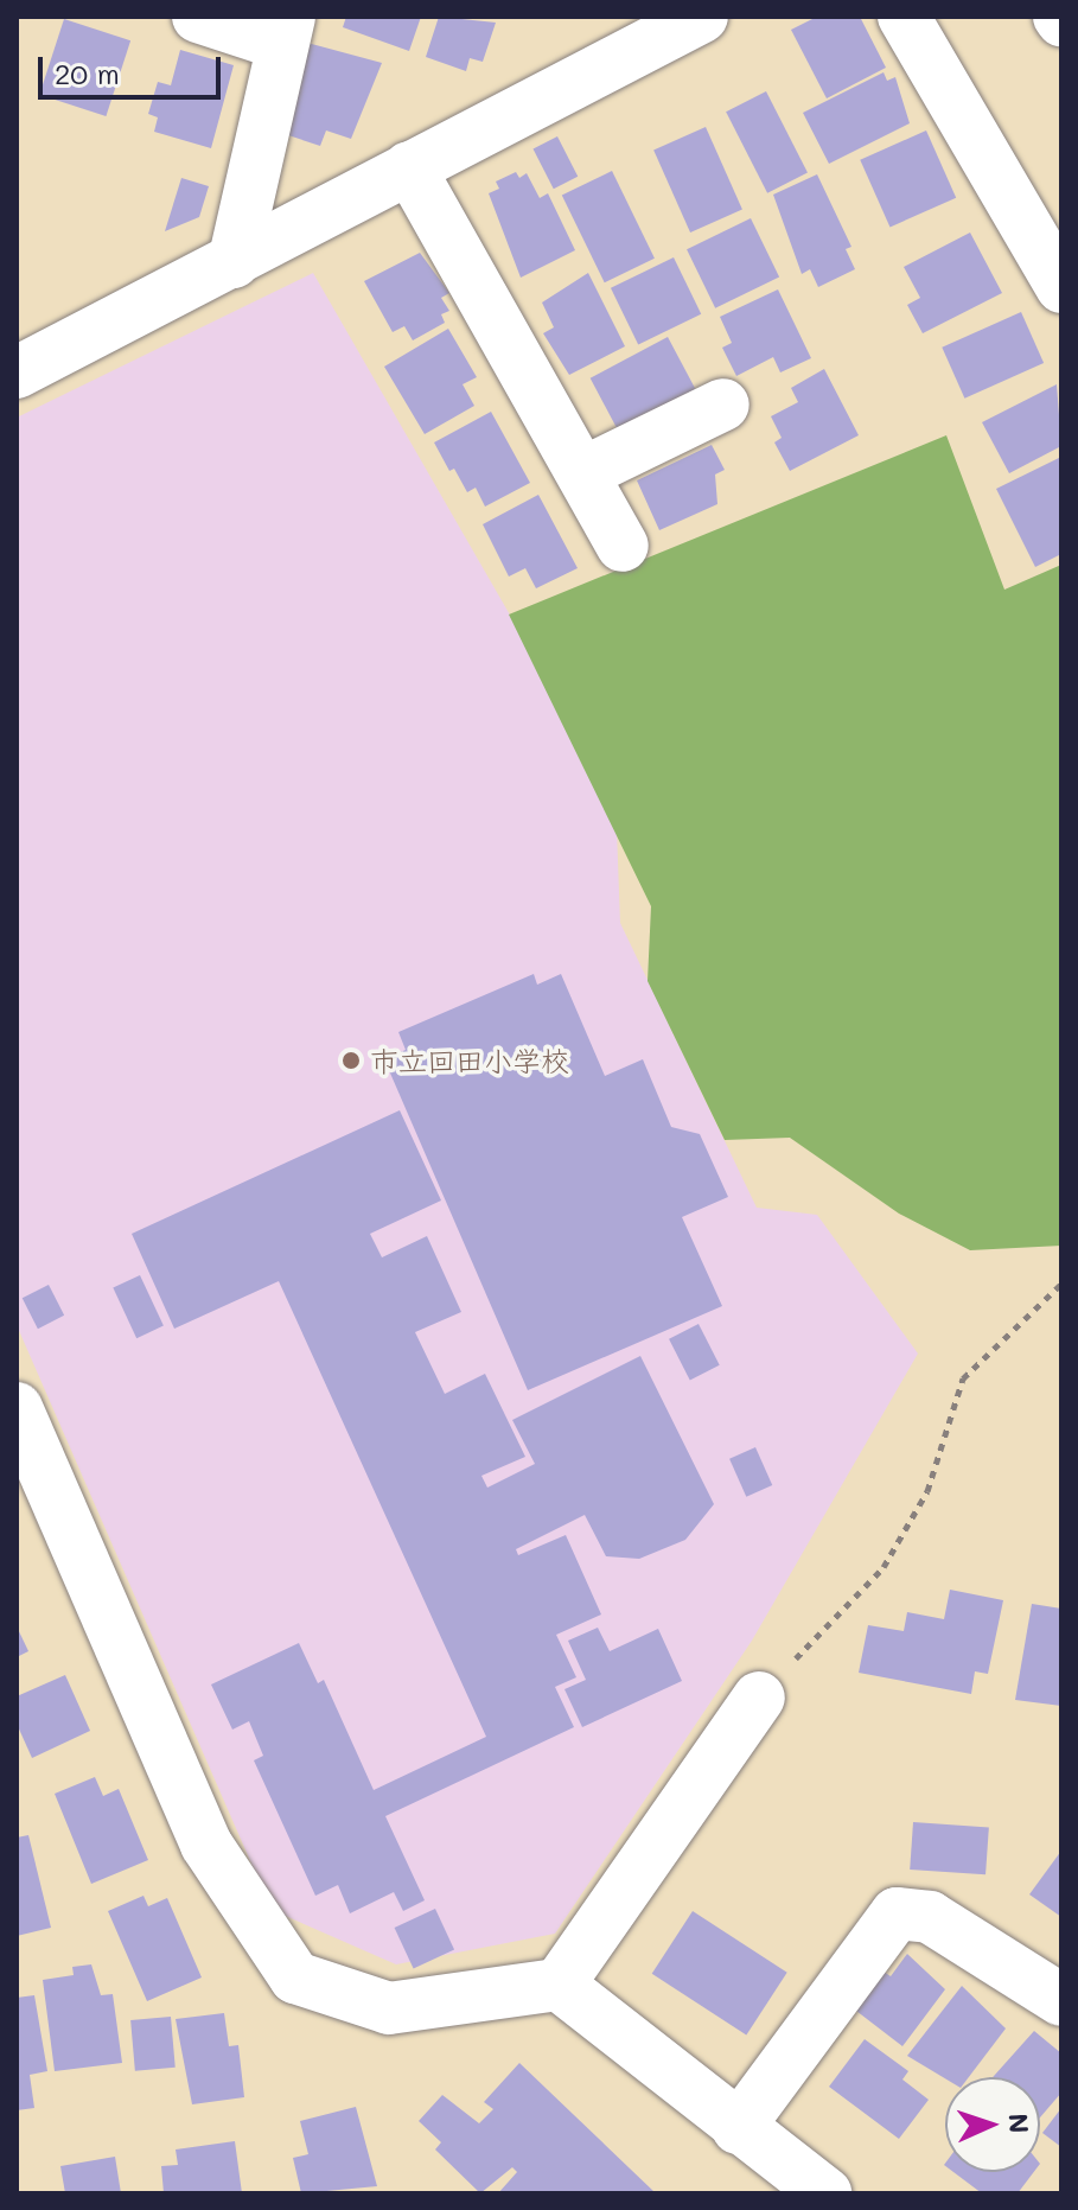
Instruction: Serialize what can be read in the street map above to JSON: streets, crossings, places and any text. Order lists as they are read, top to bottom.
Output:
{
  "places": ["市立回田小学校"],
  "scale_bar": "20 m",
  "north": "right"
}
